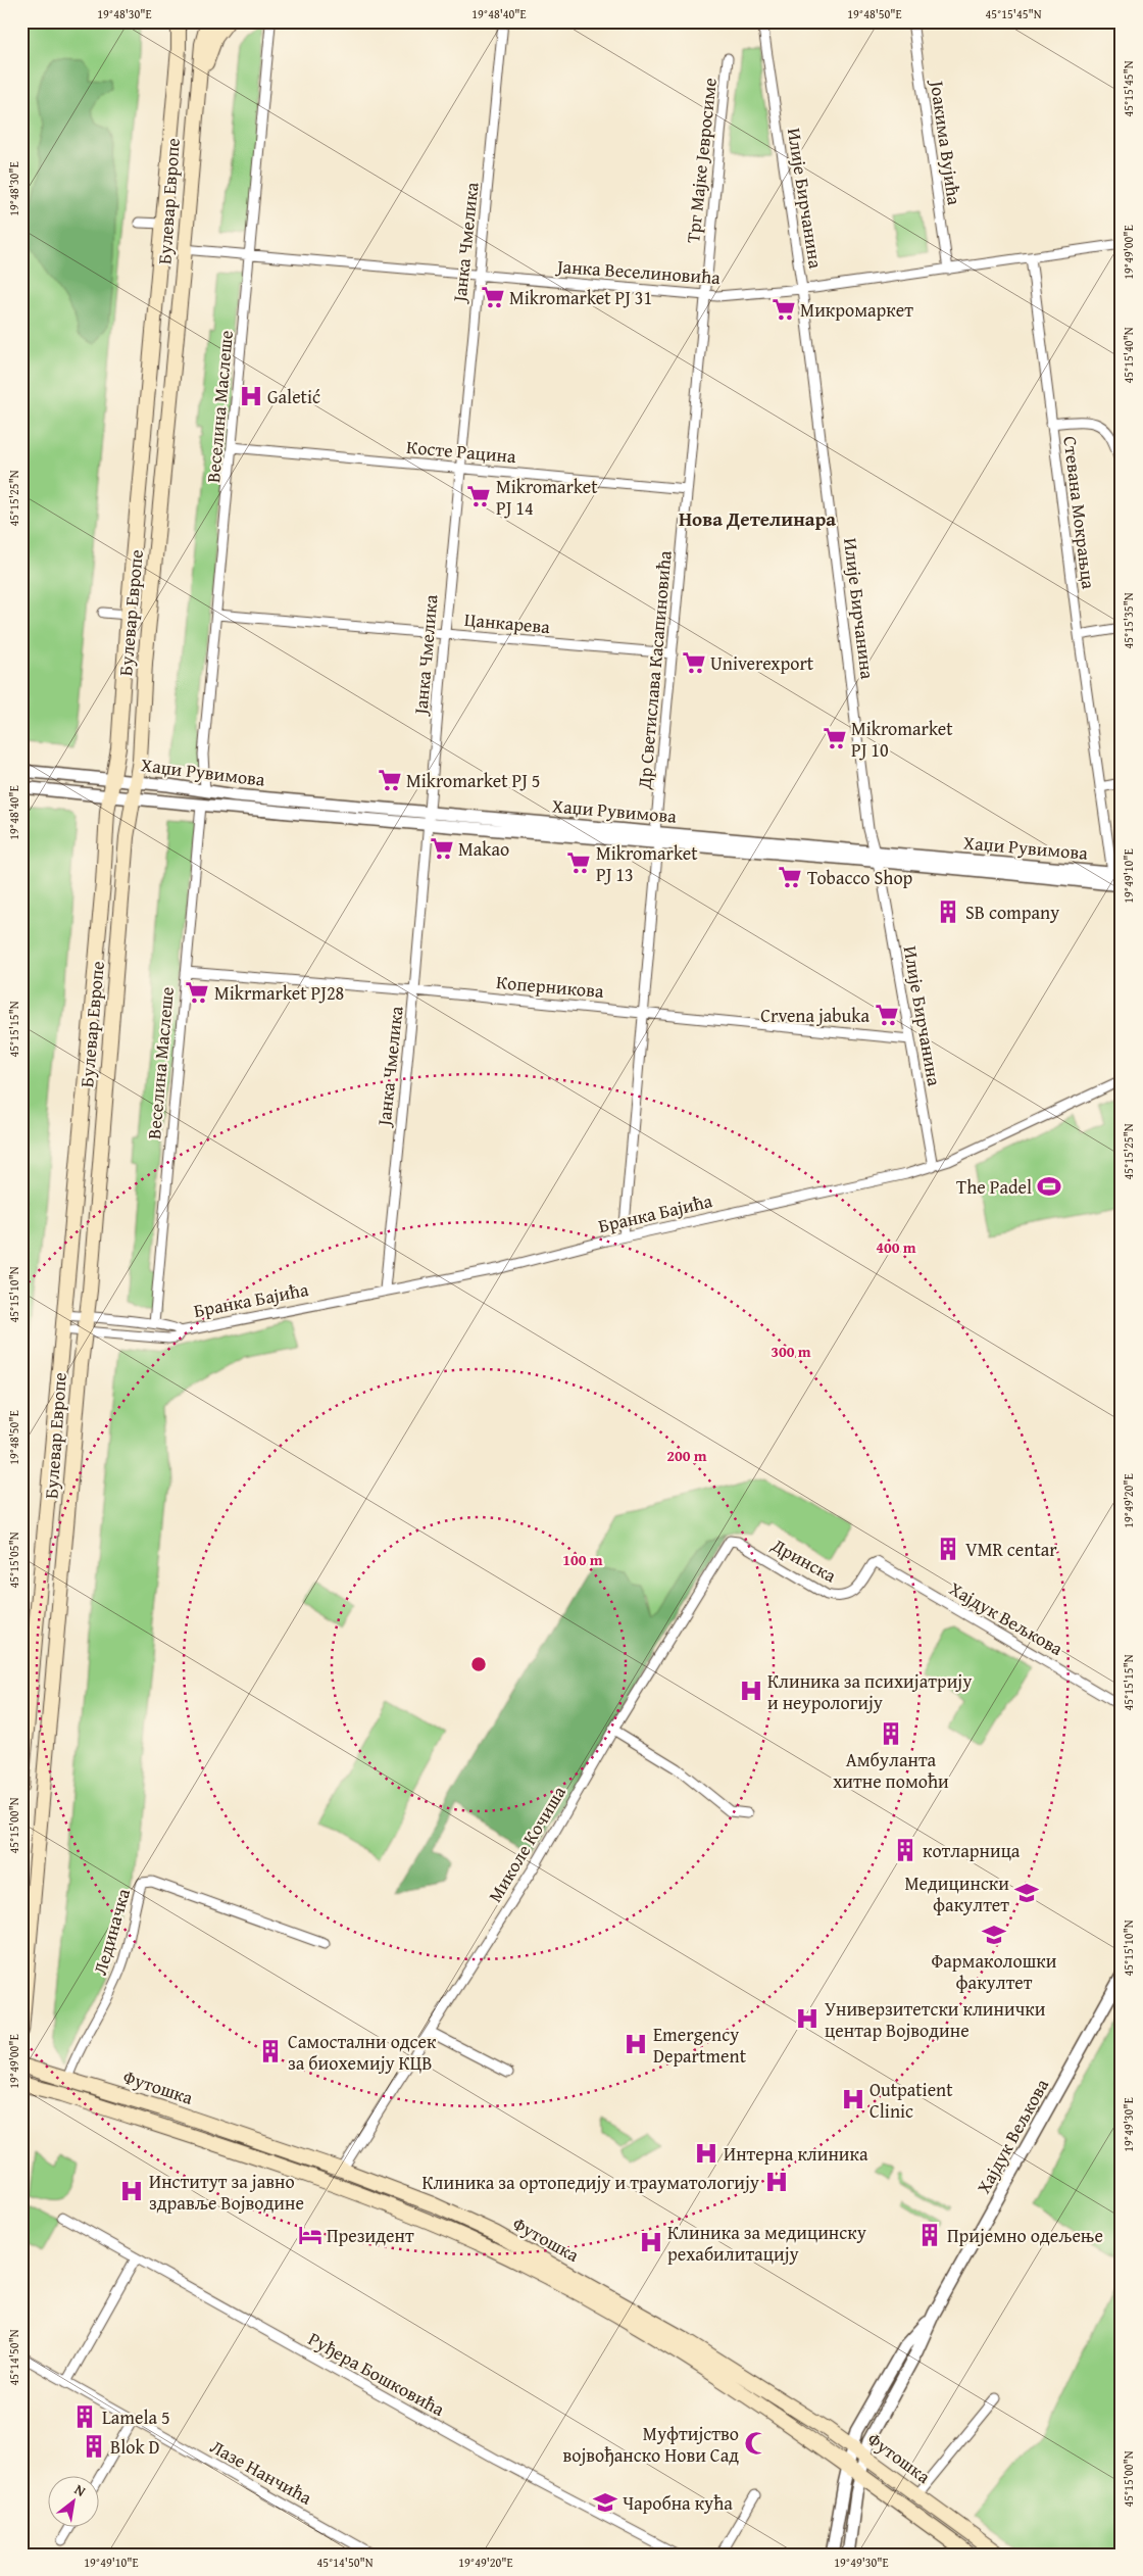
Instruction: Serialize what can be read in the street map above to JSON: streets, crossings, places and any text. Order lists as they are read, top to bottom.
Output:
{
  "streets": {
    "main road": ["Булевар Европе", "Футошка"],
    "street": [
      "Јоакима Вујића",
      "Трг Мајке Јевросиме",
      "Илије Бирчанина",
      "Јанка Чмелика",
      "Јанка Веселиновића",
      "Веселина Маслеше",
      "Косте Рацина",
      "Стевана Мокрањца",
      "Цанкарева",
      "Др Светислава Касапиновића",
      "Хаџи Рувимова",
      "Коперникова",
      "Бранка Бајића",
      "Дринска",
      "Хајдук Вељкова",
      "Миколе Кочиша",
      "Лединачка",
      "Руђера Бошковића",
      "Лазе Нанчића"
    ]
  },
  "crossings": [
    ["Јоакима Вујића", "Јанка Веселиновића"],
    ["Трг Мајке Јевросиме", "Јанка Веселиновића"],
    ["Трг Мајке Јевросиме", "Др Светислава Касапиновића"],
    ["Илије Бирчанина", "Јанка Веселиновића"],
    ["Илије Бирчанина", "Хаџи Рувимова"],
    ["Илије Бирчанина", "Коперникова"],
    ["Илије Бирчанина", "Бранка Бајића"],
    ["Булевар Европе", "Јанка Веселиновића"],
    ["Булевар Европе", "Хаџи Рувимова"],
    ["Булевар Европе", "Бранка Бајића"],
    ["Јанка Чмелика", "Јанка Веселиновића"],
    ["Јанка Чмелика", "Косте Рацина"],
    ["Јанка Чмелика", "Цанкарева"],
    ["Јанка Чмелика", "Хаџи Рувимова"],
    ["Јанка Чмелика", "Коперникова"],
    ["Јанка Чмелика", "Бранка Бајића"],
    ["Јанка Веселиновића", "Веселина Маслеше"],
    ["Јанка Веселиновића", "Стевана Мокрањца"],
    ["Јанка Веселиновића", "Др Светислава Касапиновића"],
    ["Веселина Маслеше", "Косте Рацина"],
    ["Веселина Маслеше", "Цанкарева"],
    ["Веселина Маслеше", "Хаџи Рувимова"],
    ["Веселина Маслеше", "Коперникова"],
    ["Веселина Маслеше", "Бранка Бајића"],
    ["Косте Рацина", "Др Светислава Касапиновића"],
    ["Стевана Мокрањца", "Хаџи Рувимова"],
    ["Цанкарева", "Др Светислава Касапиновића"],
    ["Др Светислава Касапиновића", "Хаџи Рувимова"],
    ["Др Светислава Касапиновића", "Коперникова"],
    ["Др Светислава Касапиновића", "Бранка Бајића"],
    ["Дринска", "Хајдук Вељкова"],
    ["Дринска", "Миколе Кочиша"],
    ["Хајдук Вељкова", "Футошка"],
    ["Миколе Кочиша", "Футошка"],
    ["Лединачка", "Футошка"]
  ],
  "districts": ["Нова Детелинара"],
  "places": {
    "supermarket": [
      "Mikromarket PJ 31",
      "Микромаркет",
      "Mikromarket PJ 14",
      "Univerexport",
      "Mikromarket PJ 10",
      "Mikromarket PJ 5",
      "Makao",
      "Mikromarket PJ 13",
      "Tobacco Shop",
      "Mikrmarket PJ28",
      "Crvena jabuka"
    ],
    "hospital": [
      "Galetić",
      "Клиника за психијатрију и неурологију",
      "Универзитетски клинички центар Војводине",
      "Emergency Department",
      "Outpatient Clinic",
      "Интерна клиника",
      "Клиника за ортопедију и трауматологију",
      "Институт за јавно здравље Војводине",
      "Клиника за медицинску рехабилитацију"
    ],
    "building": [
      "SB company",
      "VMR centar",
      "Амбуланта хитне помоћи",
      "котларница",
      "Самостални одсек за биохемију КЦВ",
      "Пријемно одељење",
      "Lamela 5",
      "Blok D"
    ],
    "sports": ["The Padel"],
    "school or university": ["Медицински факултет", "Фармаколошки факултет", "Чаробна кућа"],
    "hotel": ["Президент"],
    "mosque": ["Муфтијство војвођанско Нови Сад"]
  },
  "north": "top right",
  "coordinates": [
    "19°48'30\"E",
    "19°48'40\"E",
    "19°48'50\"E",
    "45°15'45\"N",
    "19°49'00\"E",
    "45°15'40\"N",
    "45°15'25\"N",
    "45°15'35\"N",
    "19°49'10\"E",
    "45°15'15\"N",
    "45°15'10\"N",
    "19°49'20\"E",
    "45°15'05\"N",
    "45°15'00\"N",
    "19°49'30\"E",
    "45°14'50\"N"
  ],
  "rings": [
    "400 m",
    "300 m",
    "200 m",
    "100 m"
  ]
}
